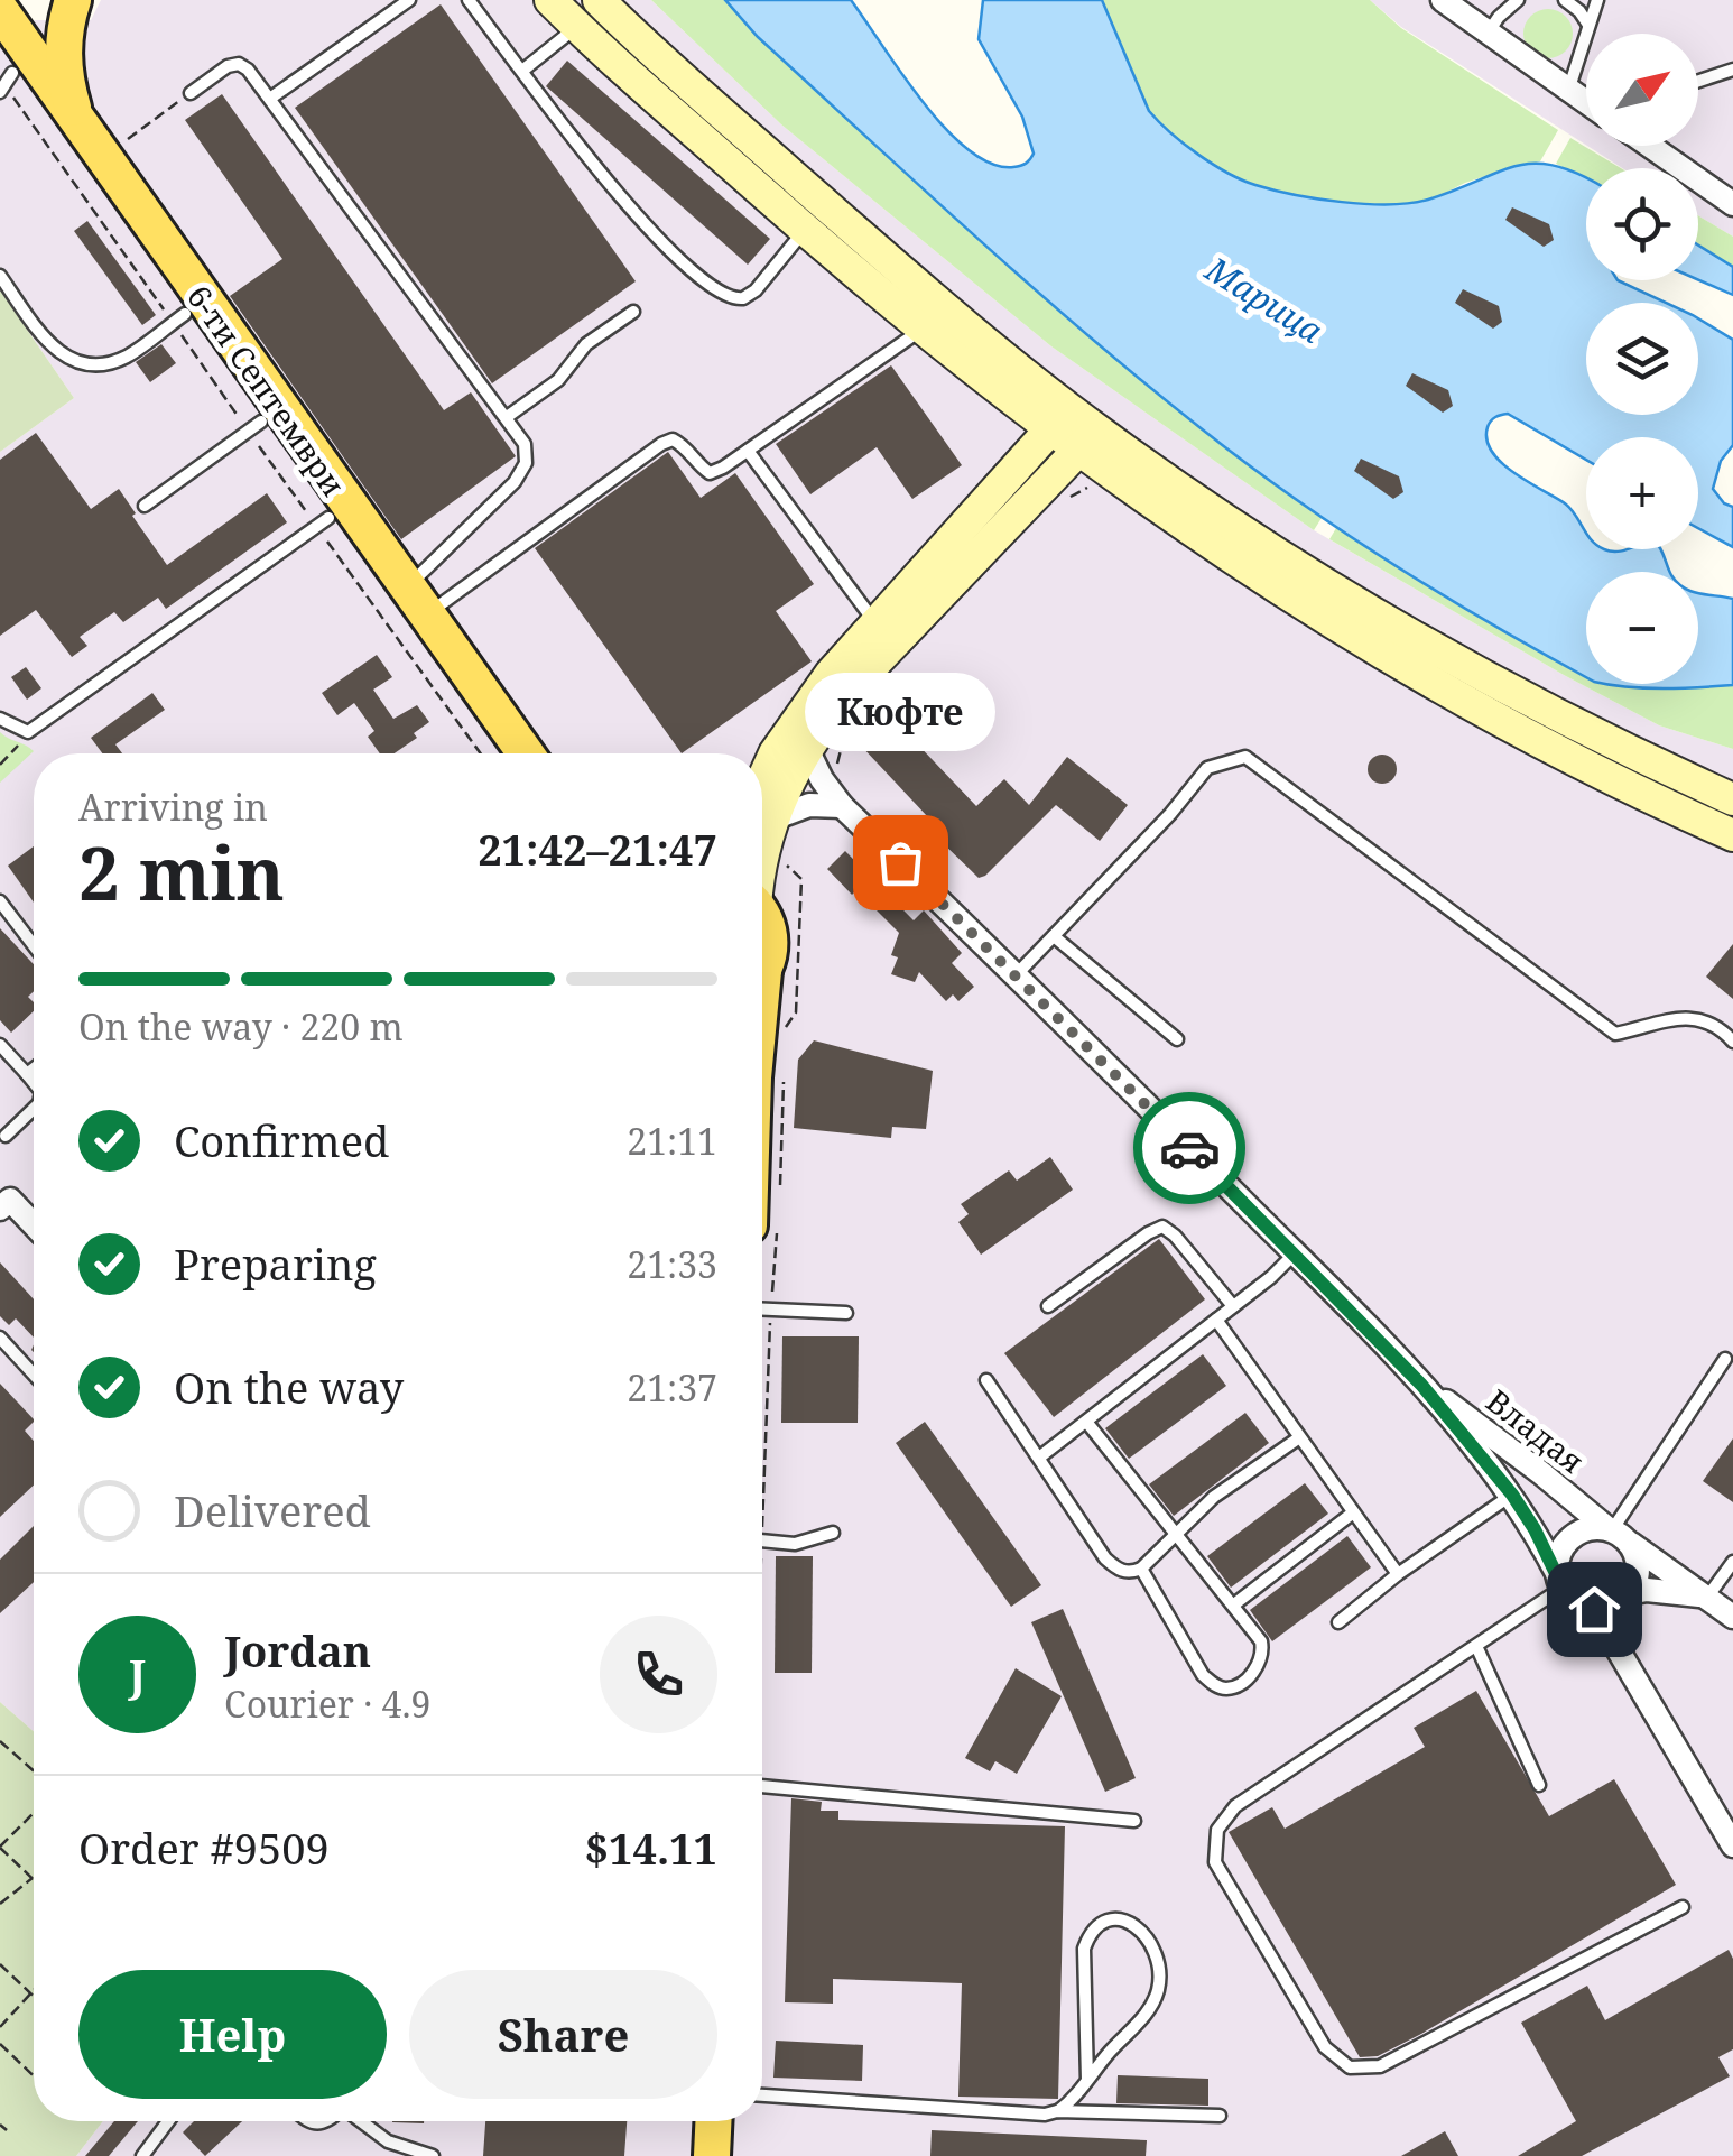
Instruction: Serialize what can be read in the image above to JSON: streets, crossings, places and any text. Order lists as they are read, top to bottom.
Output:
{
  "streets": {
    "main road": ["6-ти Септември"],
    "street": ["Владая"]
  },
  "water": ["Марица"],
  "places": ["Кюфте"],
  "north": "top right",
  "page": {
    "map_buttons": ["+", "−"],
    "bubble": "Кюфте",
    "heading": ["2 min", "Arriving in", "21:42–21:47"],
    "panel": [
      "Jordan",
      "Courier · 4.9",
      "Order #9509",
      "$14.11"
    ],
    "bar": "On the way · 220 m",
    "list": [
      ["Confirmed", "21:11"],
      ["Preparing", "21:33"],
      ["On the way", "21:37"],
      "Delivered"
    ],
    "round": "J",
    "buttons": ["Help", "Share"]
  }
}
